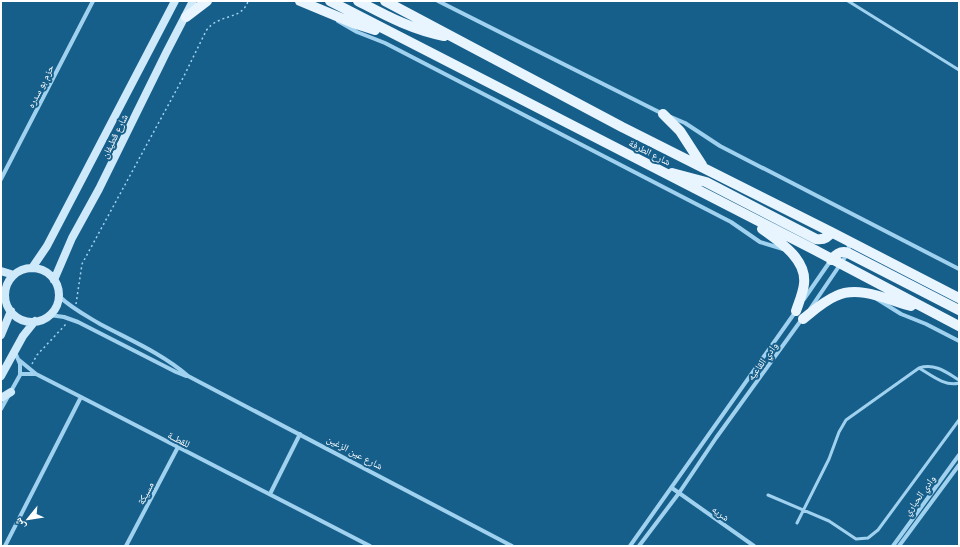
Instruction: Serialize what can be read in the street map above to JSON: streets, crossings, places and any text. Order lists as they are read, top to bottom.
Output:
{
  "streets": {
    "main road": ["شارع الطرفة"],
    "street": [
      "حزم بو سدره",
      "شارع قطيفان",
      "وادي القاعيه",
      "للقطــة",
      "شارع عين الزغين",
      "مسيكة",
      "وادي الحباري",
      "شريه"
    ]
  },
  "crossings": [
    ["شارع قطيفان", "شارع عين الزغين"],
    ["شارع الطرفة", "وادي القاعيه"],
    ["وادي القاعيه", "شريه"],
    ["للقطــة", "مسيكة"]
  ],
  "north": "bottom left"
}
